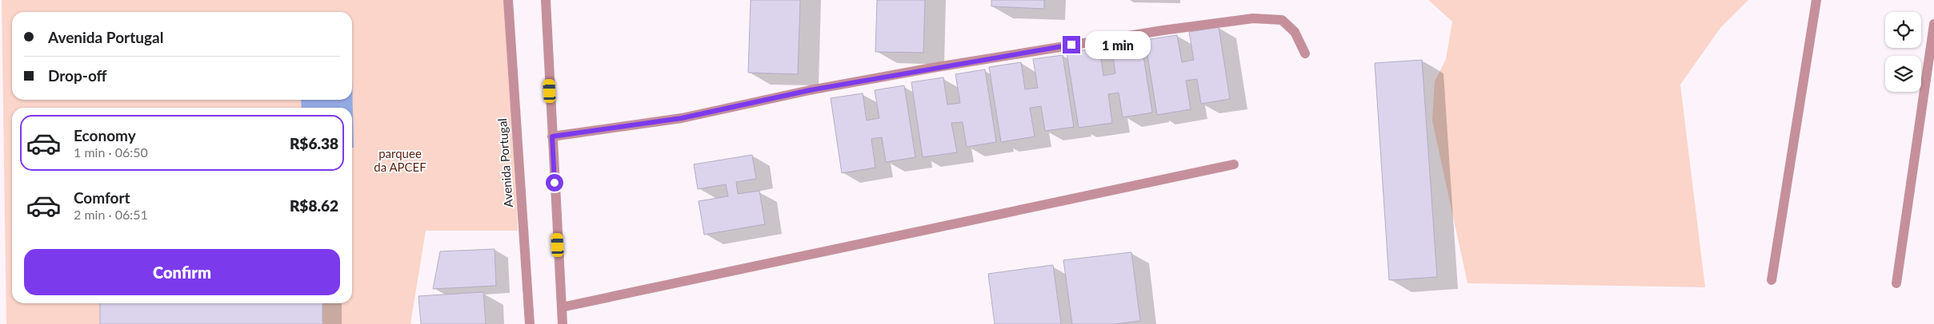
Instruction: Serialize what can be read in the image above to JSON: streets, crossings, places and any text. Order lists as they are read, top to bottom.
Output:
{
  "streets": {
    "street": ["Avenida Portugal"]
  },
  "parks": ["parquee da APCEF"],
  "page": {
    "banner": ["Avenida Portugal", "Drop-off"],
    "bubble": "1 min",
    "list": [
      {
        "name": "Economy",
        "note": "1 min · 06:50",
        "value": "R$6.38"
      },
      {
        "name": "Comfort",
        "note": "2 min · 06:51",
        "value": "R$8.62"
      }
    ],
    "buttons": "Confirm"
  }
}
